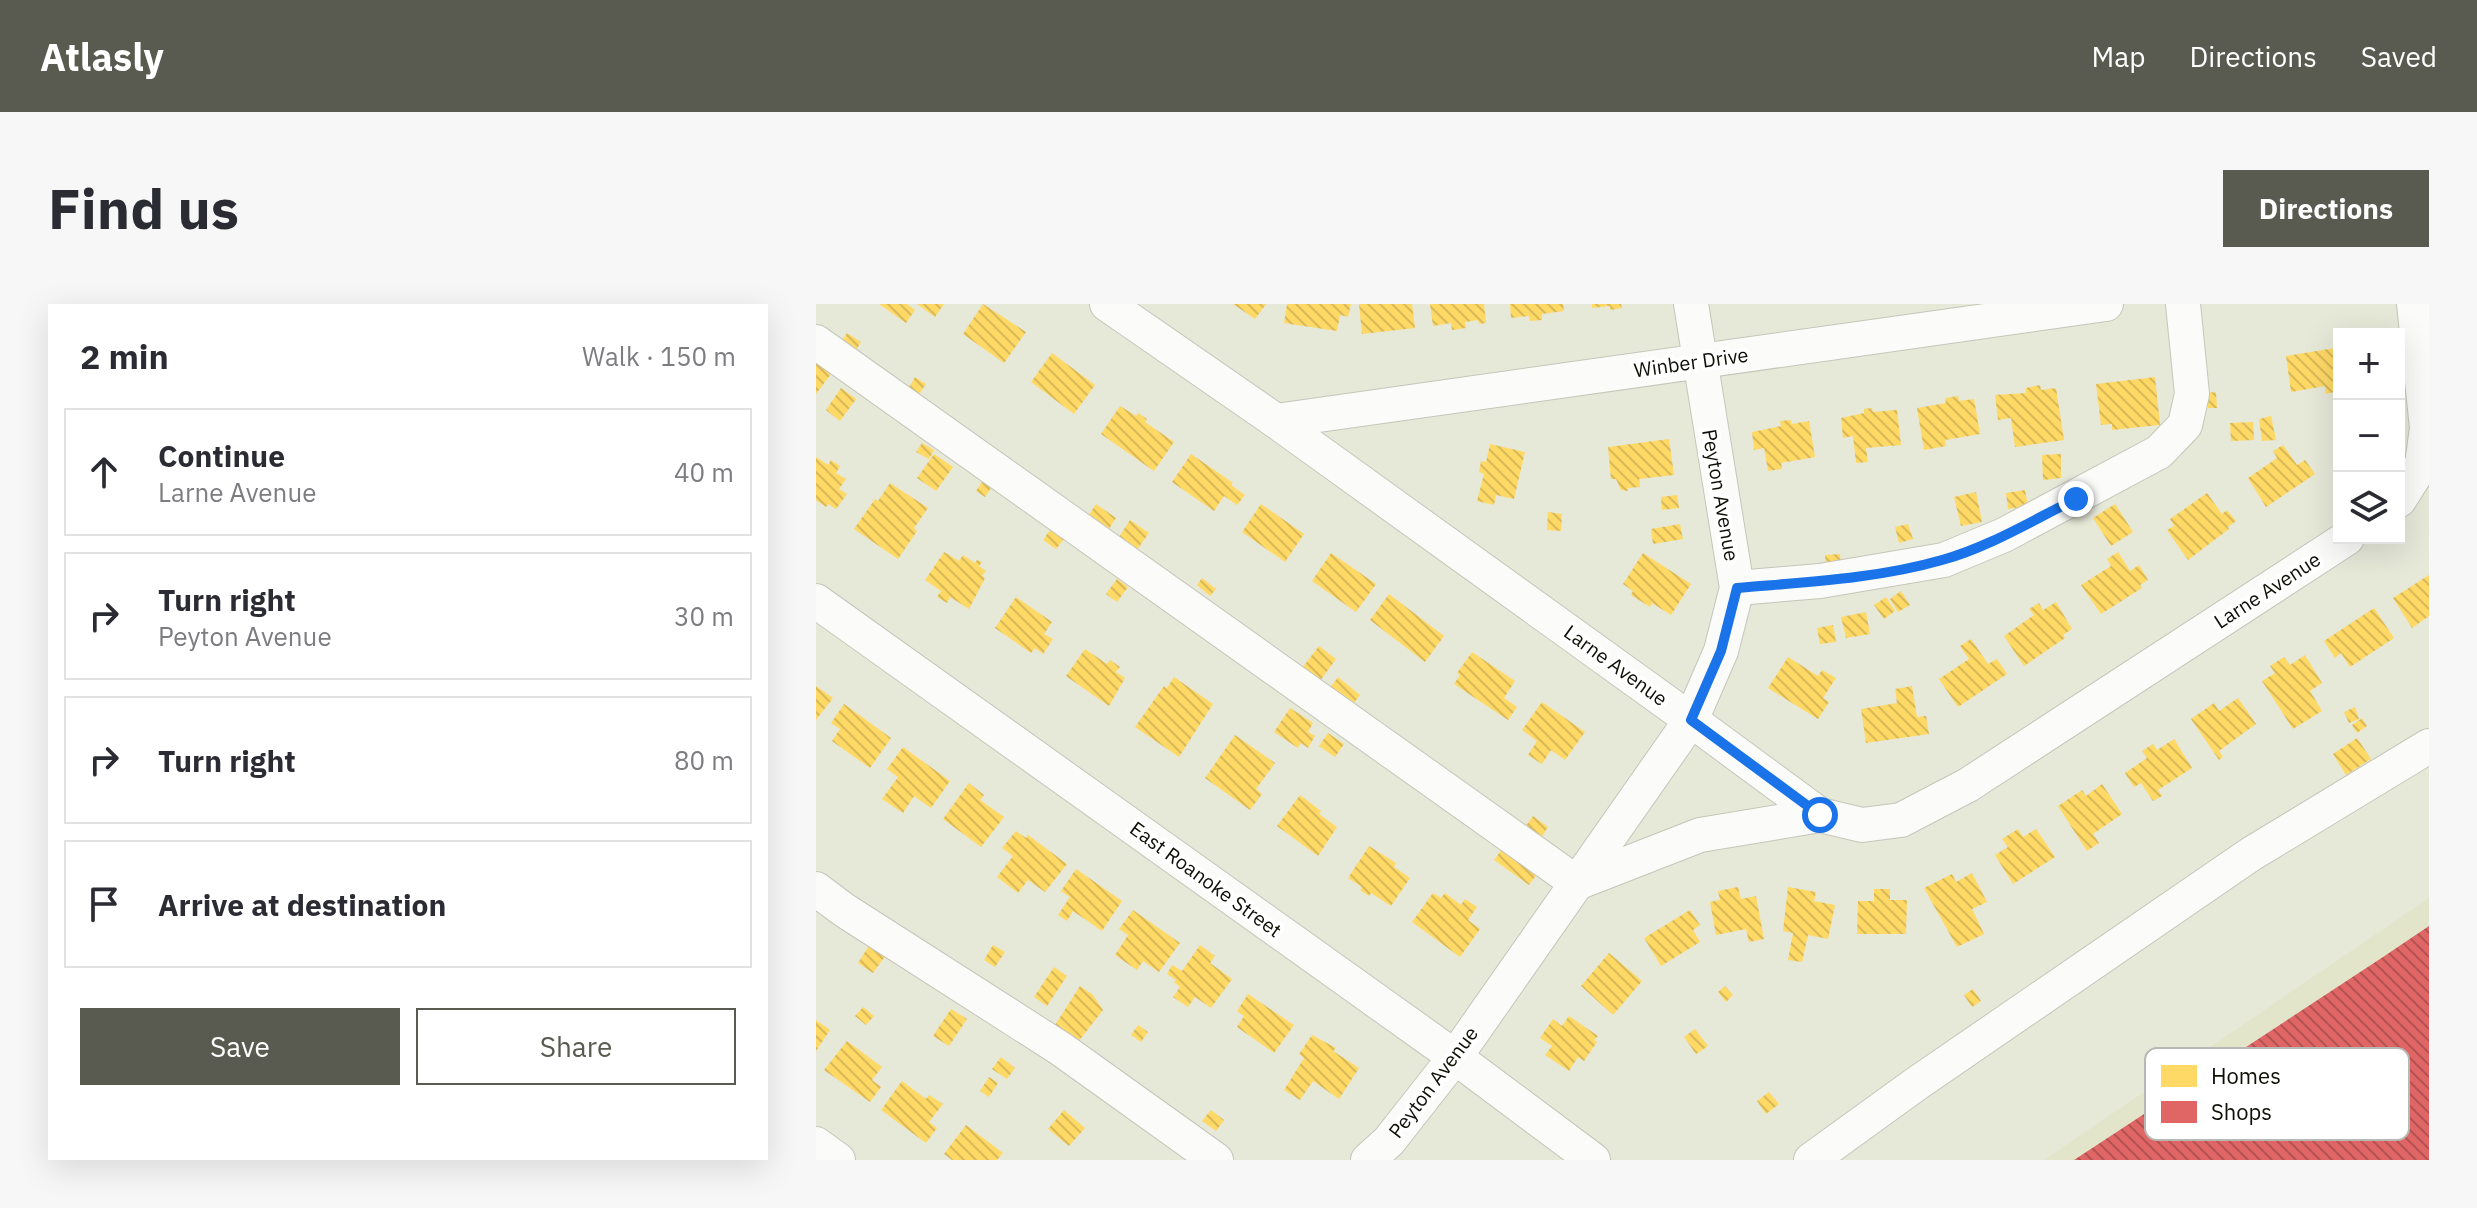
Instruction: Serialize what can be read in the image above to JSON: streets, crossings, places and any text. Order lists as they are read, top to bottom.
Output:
{
  "streets": {
    "street": [
      "Winber Drive",
      "Peyton Avenue",
      "Larne Avenue",
      "East Roanoke Street"
    ]
  },
  "crossings": [
    ["Winber Drive", "Peyton Avenue"],
    ["Winber Drive", "Larne Avenue"],
    ["Peyton Avenue", "Larne Avenue"],
    ["Peyton Avenue", "East Roanoke Street"]
  ],
  "legend": ["Homes", "Shops"],
  "page": {
    "header": "Atlasly",
    "nav": ["Map", "Directions", "Saved"],
    "buttons": [
      "Directions",
      ["Save", "Share"]
    ],
    "title": "Find us",
    "heading": ["2 min", "Walk · 150 m"],
    "map_buttons": ["+", "−"],
    "list": [
      ["Continue", "Larne Avenue", "40 m"],
      ["Turn right", "Peyton Avenue", "30 m"],
      ["Turn right", "80 m"],
      "Arrive at destination"
    ]
  }
}
